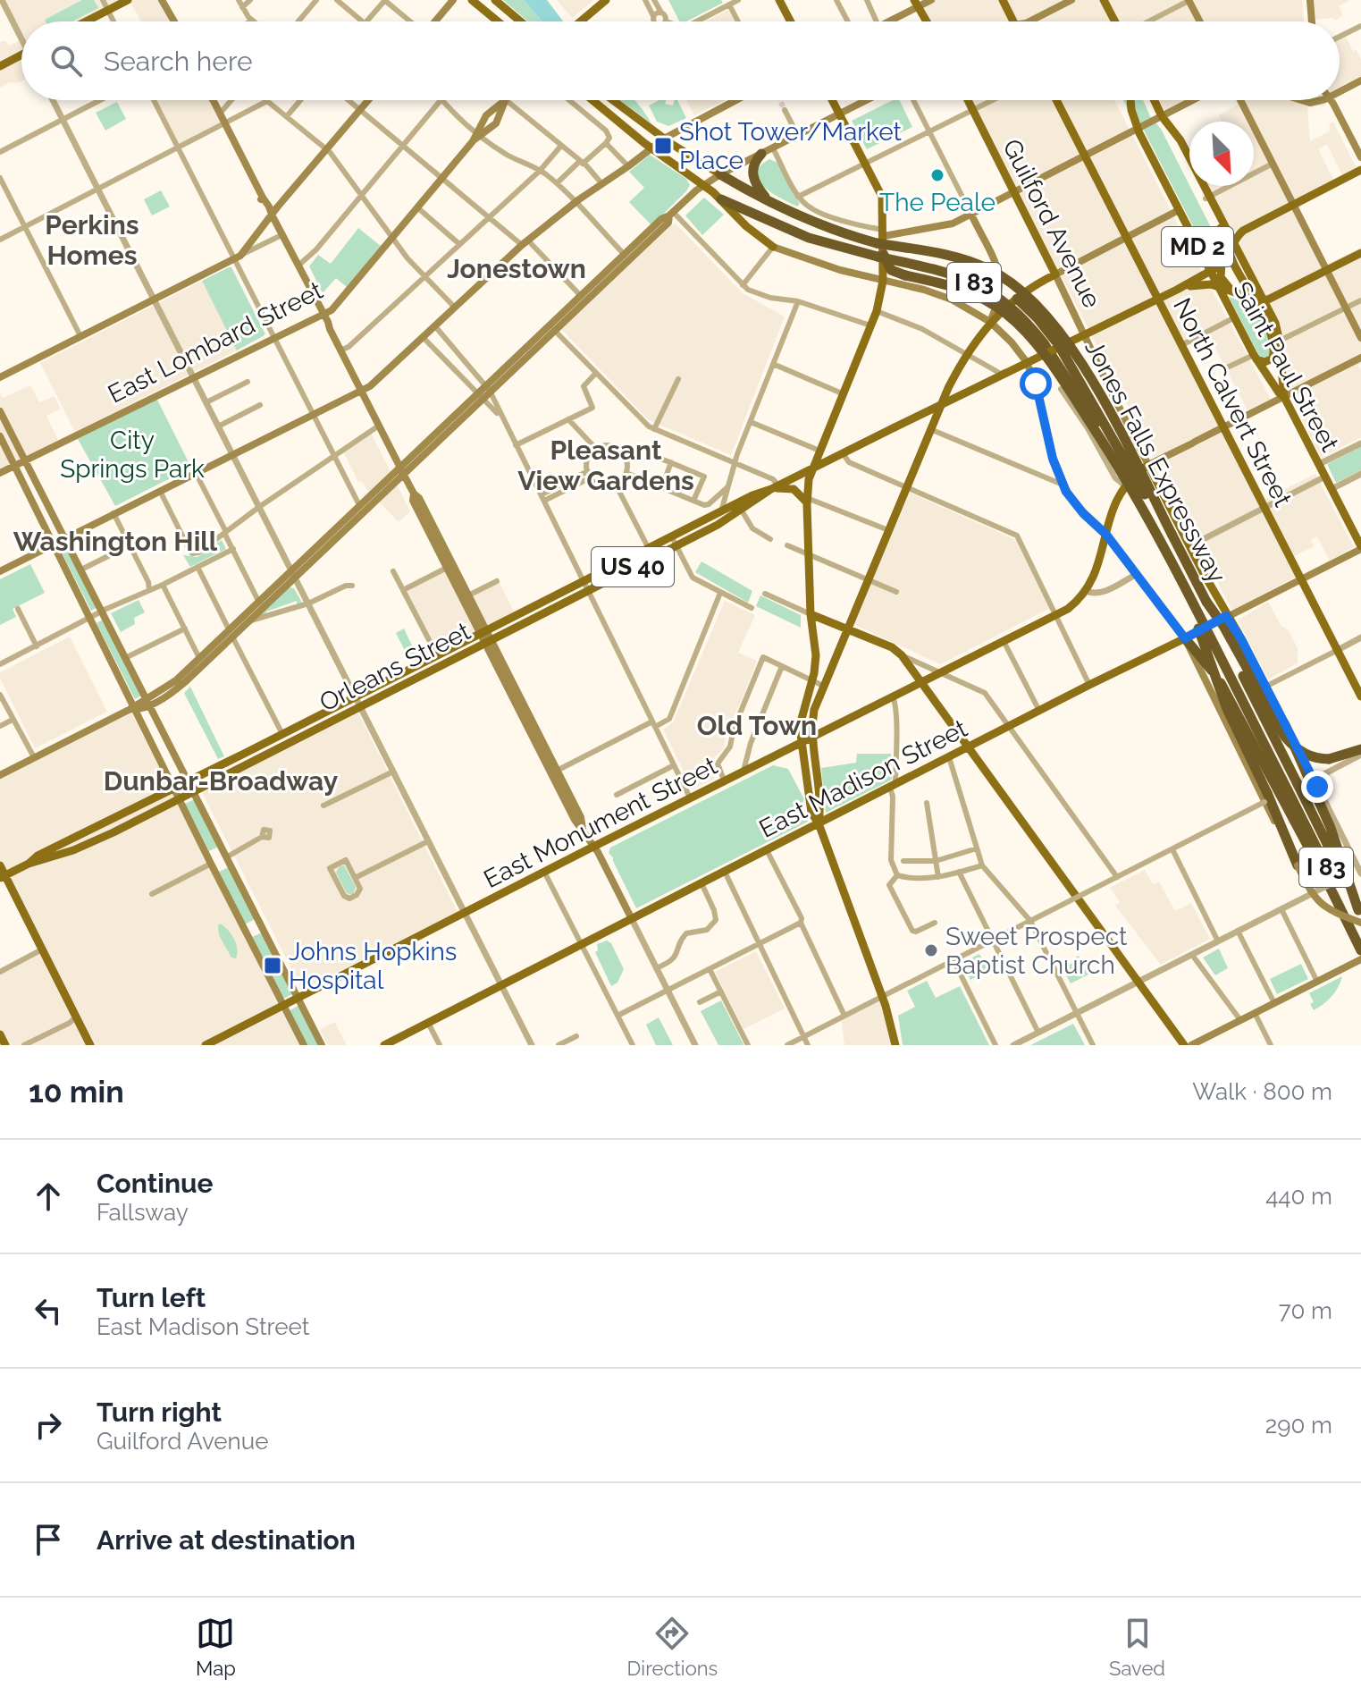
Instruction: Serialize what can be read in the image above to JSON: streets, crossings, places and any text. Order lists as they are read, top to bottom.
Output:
{
  "streets": {
    "highway": ["I 83", "Jones Falls Expressway"],
    "main road": [
      "Guilford Avenue",
      "MD 2",
      "East Lombard Street",
      "Saint Paul Street",
      "North Calvert Street",
      "US 40",
      "Orleans Street",
      "East Madison Street",
      "East Monument Street"
    ]
  },
  "crossings": [
    ["Guilford Avenue", "East Madison Street"],
    ["Saint Paul Street", "East Madison Street"],
    ["North Calvert Street", "East Madison Street"],
    ["Jones Falls Expressway", "East Monument Street"],
    ["US 40", "Orleans Street"]
  ],
  "districts": [
    "Perkins Homes",
    "Jonestown",
    "Pleasant View Gardens",
    "Washington Hill",
    "Old Town",
    "Dunbar-Broadway"
  ],
  "parks": ["City Springs Park"],
  "places": {
    "transit": ["Shot Tower/Market Place", "Johns Hopkins Hospital"],
    "other": ["The Peale", "Sweet Prospect Baptist Church"]
  },
  "north": "bottom right",
  "page": {
    "search": "Search here",
    "heading": ["10 min", "Walk · 800 m"],
    "list": [
      ["Continue", "Fallsway", "440 m"],
      ["Turn left", "East Madison Street", "70 m"],
      ["Turn right", "Guilford Avenue", "290 m"],
      "Arrive at destination"
    ],
    "nav": ["Map", "Directions", "Saved"]
  }
}
